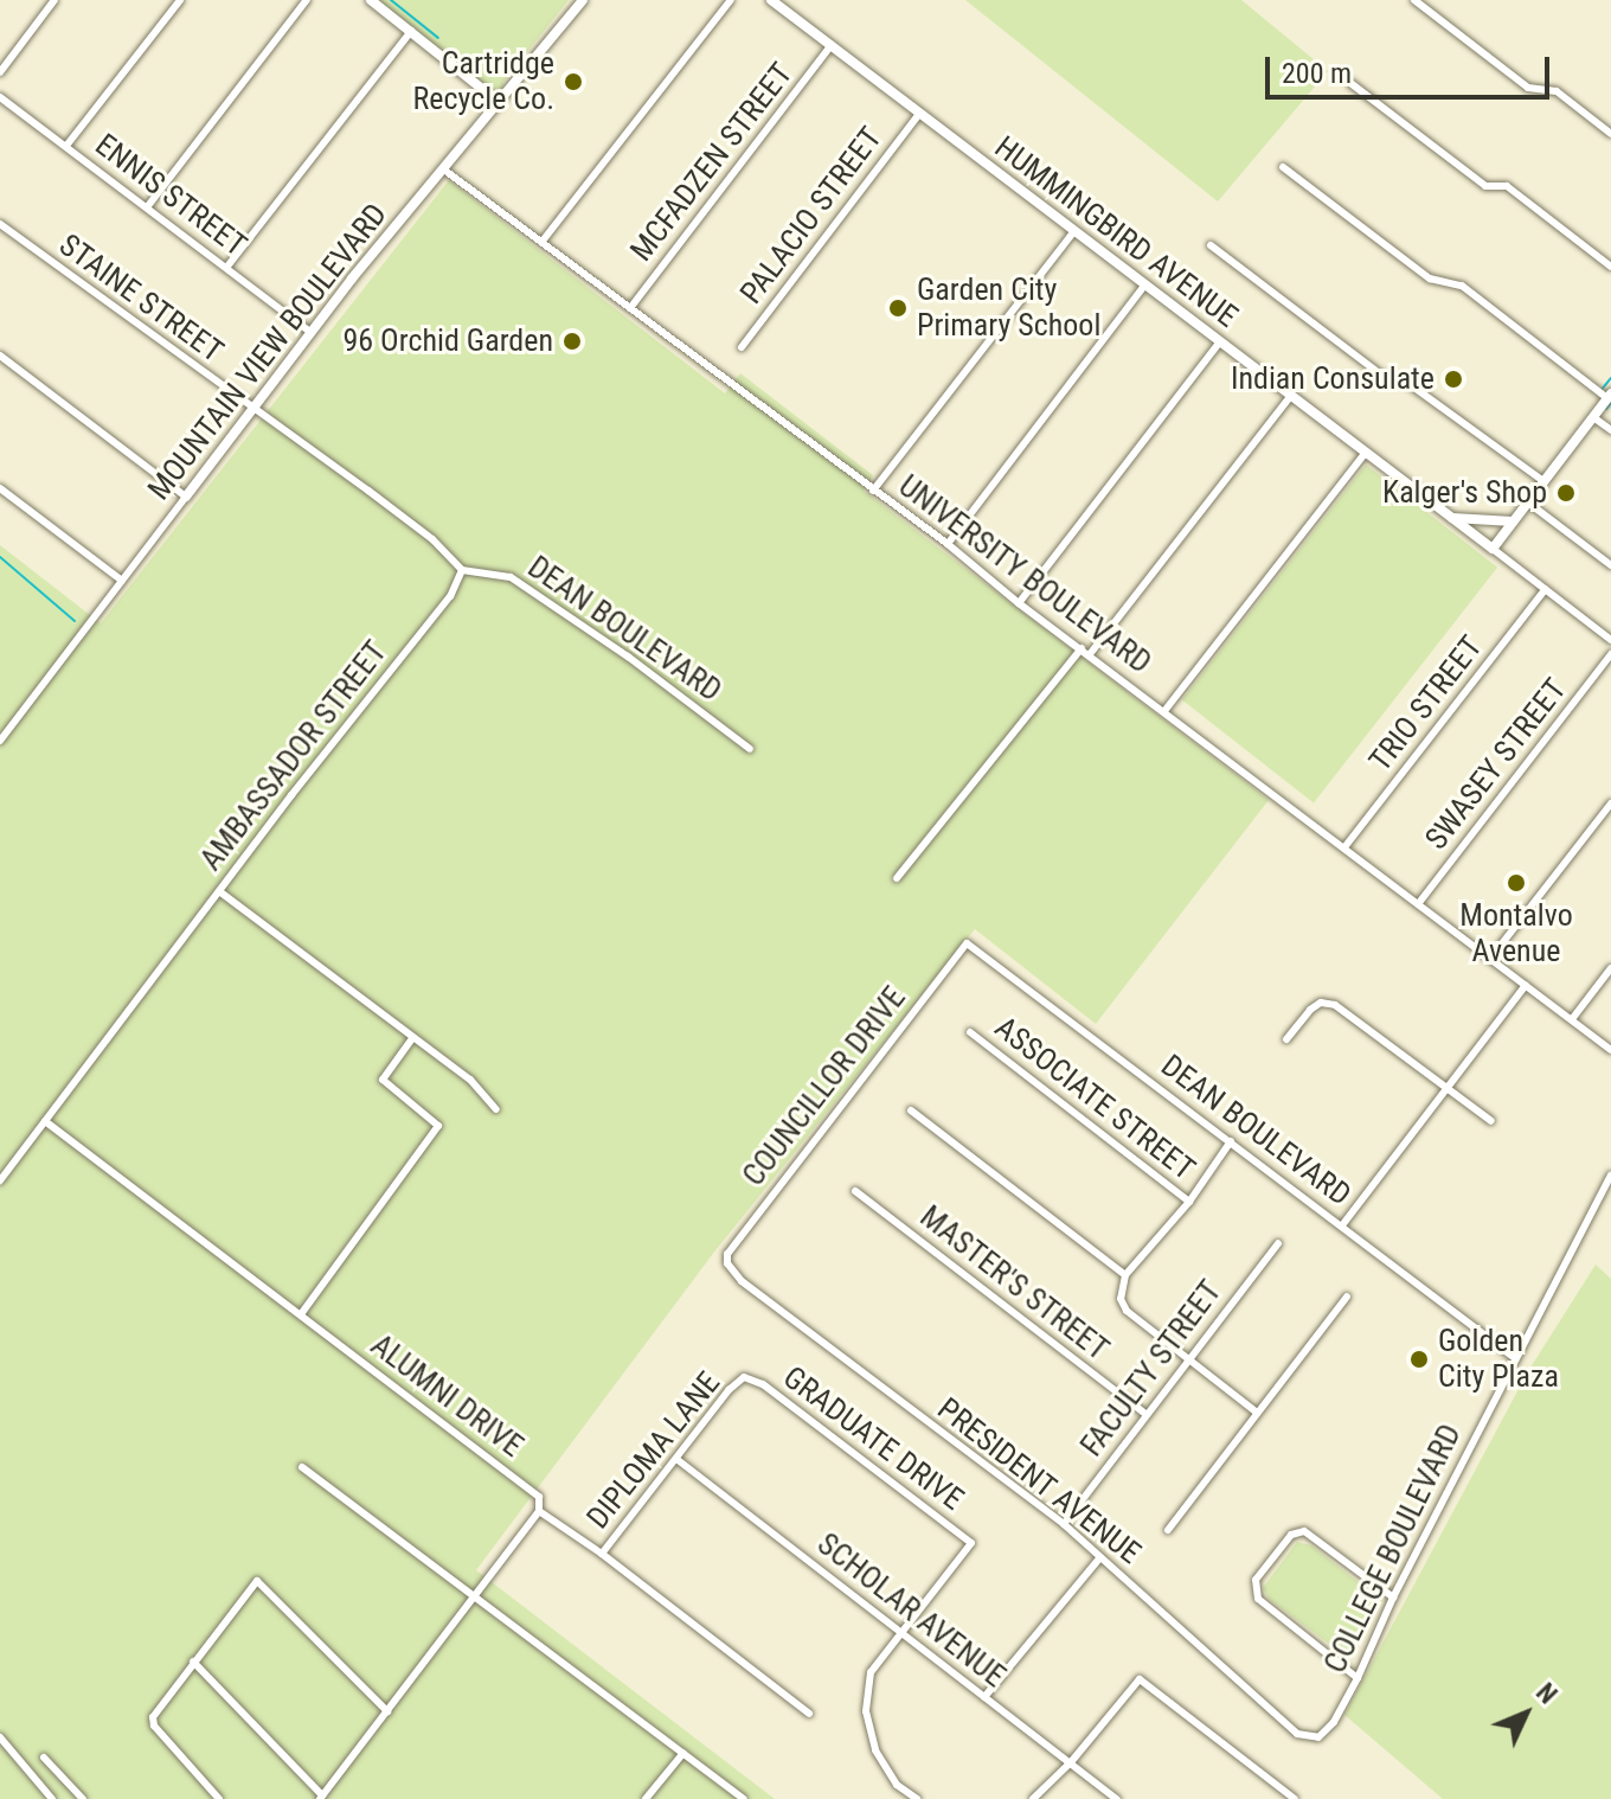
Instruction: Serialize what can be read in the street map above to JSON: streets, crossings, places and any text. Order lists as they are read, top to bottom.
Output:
{
  "streets": {
    "street": [
      "MCFADZEN STREET",
      "ENNIS STREET",
      "PALACIO STREET",
      "HUMMINGBIRD AVENUE",
      "STAINE STREET",
      "MOUNTAIN VIEW BOULEVARD",
      "UNIVERSITY BOULEVARD",
      "DEAN BOULEVARD",
      "TRIO STREET",
      "AMBASSADOR STREET",
      "SWASEY STREET",
      "COUNCILLOR DRIVE",
      "ASSOCIATE STREET",
      "MASTER'S STREET",
      "FACULTY STREET",
      "ALUMNI DRIVE",
      "GRADUATE DRIVE",
      "DIPLOMA LANE",
      "PRESIDENT AVENUE",
      "COLLEGE BOULEVARD",
      "SCHOLAR AVENUE"
    ]
  },
  "crossings": [
    ["MCFADZEN STREET", "HUMMINGBIRD AVENUE"],
    ["MCFADZEN STREET", "UNIVERSITY BOULEVARD"],
    ["ENNIS STREET", "MOUNTAIN VIEW BOULEVARD"],
    ["PALACIO STREET", "HUMMINGBIRD AVENUE"],
    ["HUMMINGBIRD AVENUE", "TRIO STREET"],
    ["STAINE STREET", "MOUNTAIN VIEW BOULEVARD"],
    ["MOUNTAIN VIEW BOULEVARD", "UNIVERSITY BOULEVARD"],
    ["UNIVERSITY BOULEVARD", "TRIO STREET"],
    ["UNIVERSITY BOULEVARD", "SWASEY STREET"],
    ["DEAN BOULEVARD", "AMBASSADOR STREET"],
    ["DEAN BOULEVARD", "COUNCILLOR DRIVE"],
    ["DEAN BOULEVARD", "COLLEGE BOULEVARD"],
    ["AMBASSADOR STREET", "ALUMNI DRIVE"],
    ["COUNCILLOR DRIVE", "PRESIDENT AVENUE"],
    ["MASTER'S STREET", "FACULTY STREET"],
    ["FACULTY STREET", "PRESIDENT AVENUE"],
    ["ALUMNI DRIVE", "DIPLOMA LANE"],
    ["GRADUATE DRIVE", "DIPLOMA LANE"],
    ["GRADUATE DRIVE", "SCHOLAR AVENUE"],
    ["DIPLOMA LANE", "SCHOLAR AVENUE"],
    ["PRESIDENT AVENUE", "COLLEGE BOULEVARD"]
  ],
  "places": [
    "Cartridge Recycle Co.",
    "Garden City Primary School",
    "96 Orchid Garden",
    "Indian Consulate",
    "Kalger's Shop",
    "Montalvo Avenue",
    "Golden City Plaza"
  ],
  "scale_bar": "200 m",
  "north": "top right"
}
